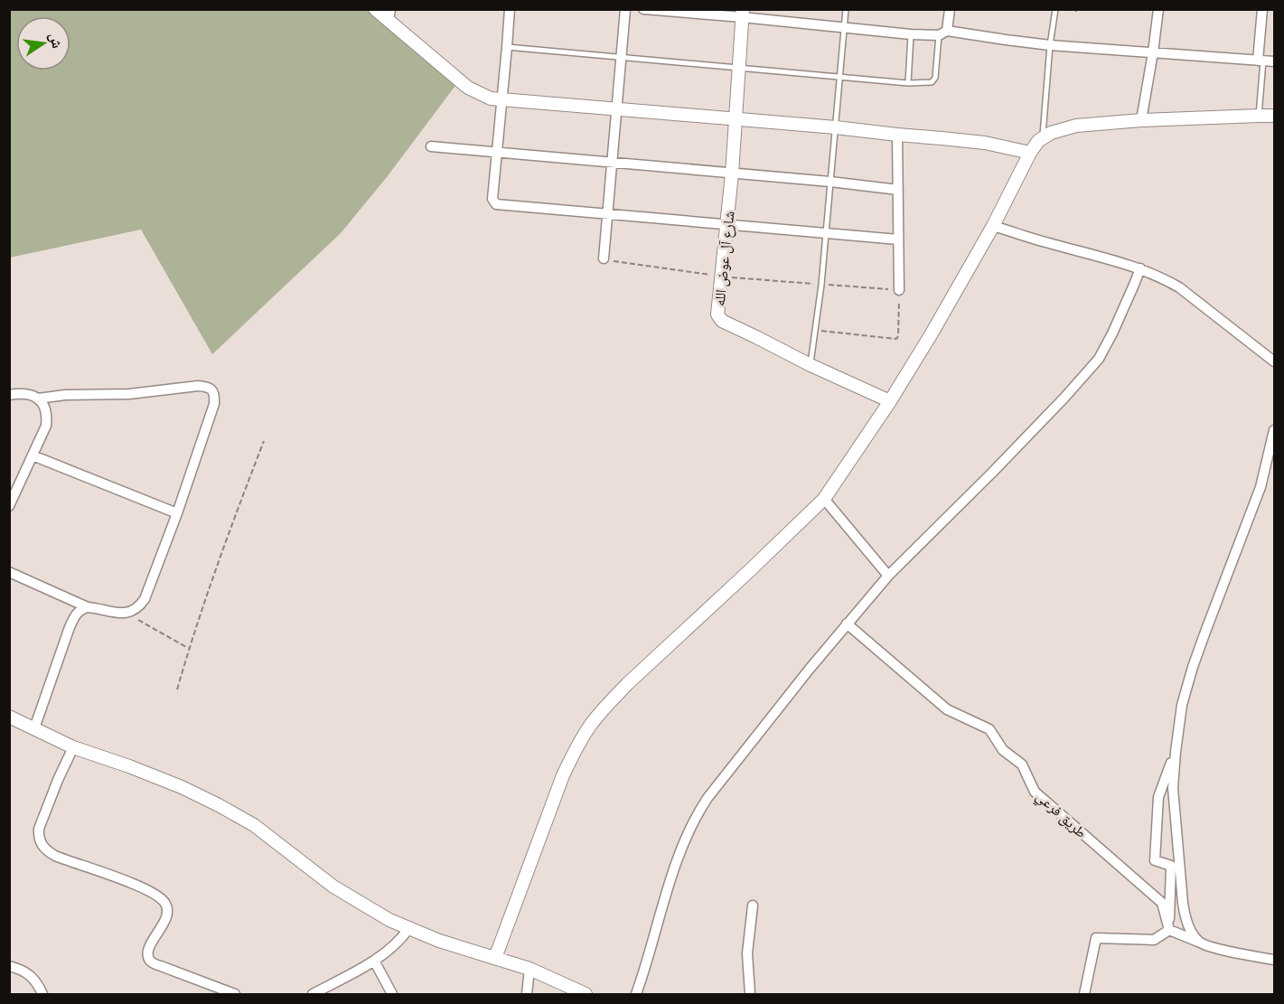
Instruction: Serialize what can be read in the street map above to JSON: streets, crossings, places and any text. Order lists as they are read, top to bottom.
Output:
{
  "streets": {
    "street": ["شارع آل عوض الله", "طريق فرعي"]
  },
  "north": "right"
}
